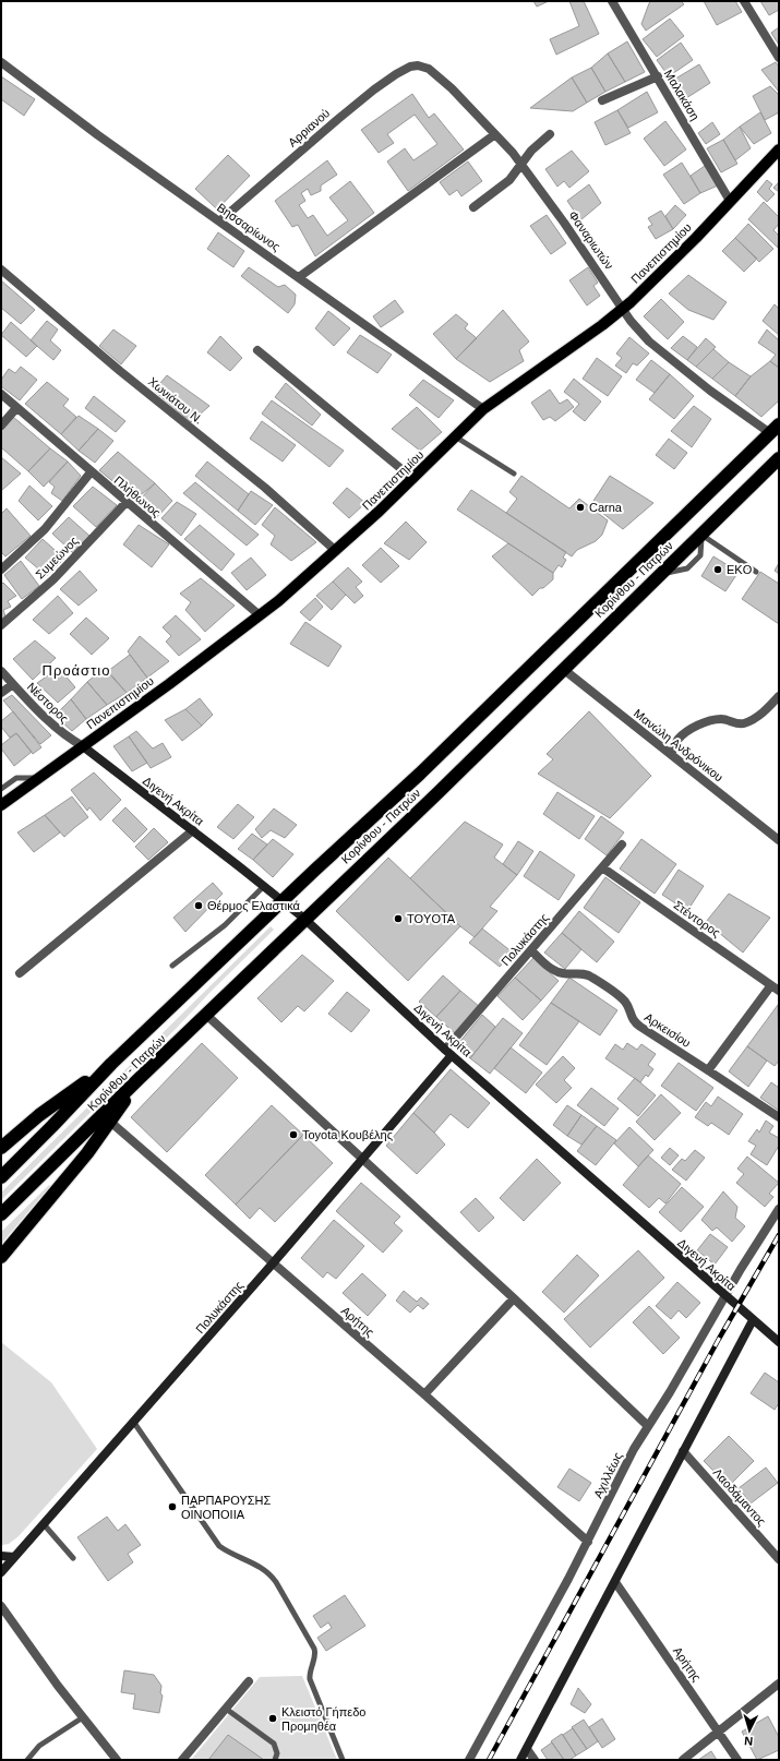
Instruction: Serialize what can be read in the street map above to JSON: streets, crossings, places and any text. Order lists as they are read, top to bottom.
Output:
{
  "streets": {
    "highway": ["Κορίνθου - Πατρών"],
    "main road": ["Πανεπιστημίου"],
    "street": [
      "Μαλακάση",
      "Αρριανού",
      "Βησσαρίωνος",
      "Φαναριωτών",
      "Χωνιάτου Ν.",
      "Πλήθωνος",
      "Συμεώνος",
      "Νέστορος",
      "Μανώλη Ανδρόνικου",
      "Διγενή Ακρίτα",
      "Στέντορος",
      "Πολυκάστης",
      "Αρκεισίου",
      "Αρήτης",
      "Αχιλλέως",
      "Λαοδάμαντος"
    ]
  },
  "crossings": [
    ["Μαλακάση", "Πανεπιστημίου"],
    ["Αρριανού", "Βησσαρίωνος"],
    ["Αρριανού", "Φαναριωτών"],
    ["Βησσαρίωνος", "Πανεπιστημίου"],
    ["Φαναριωτών", "Πανεπιστημίου"],
    ["Φαναριωτών", "Κορίνθου - Πατρών"],
    ["Πανεπιστημίου", "Χωνιάτου Ν."],
    ["Πανεπιστημίου", "Πλήθωνος"],
    ["Πανεπιστημίου", "Νέστορος"],
    ["Πανεπιστημίου", "Διγενή Ακρίτα"],
    ["Πλήθωνος", "Συμεώνος"],
    ["Κορίνθου - Πατρών", "Μανώλη Ανδρόνικου"],
    ["Κορίνθου - Πατρών", "Διγενή Ακρίτα"],
    ["Νέστορος", "Διγενή Ακρίτα"],
    ["Διγενή Ακρίτα", "Πολυκάστης"],
    ["Διγενή Ακρίτα", "Αχιλλέως"],
    ["Στέντορος", "Πολυκάστης"],
    ["Πολυκάστης", "Αρκεισίου"],
    ["Πολυκάστης", "Αρήτης"],
    ["Αρήτης", "Αχιλλέως"]
  ],
  "districts": ["Προάστιο"],
  "places": [
    "Carna",
    "EKO",
    "Θέρμος Ελαστικά",
    "TOYOTA",
    "Toyota Κουβέλης",
    "ΠΑΡΠΑΡΟΥΣΗΣ ΟΙΝΟΠΟΙΙΑ",
    "Κλειστό Γήπεδο Προμηθέα"
  ],
  "north": "bottom"
}
